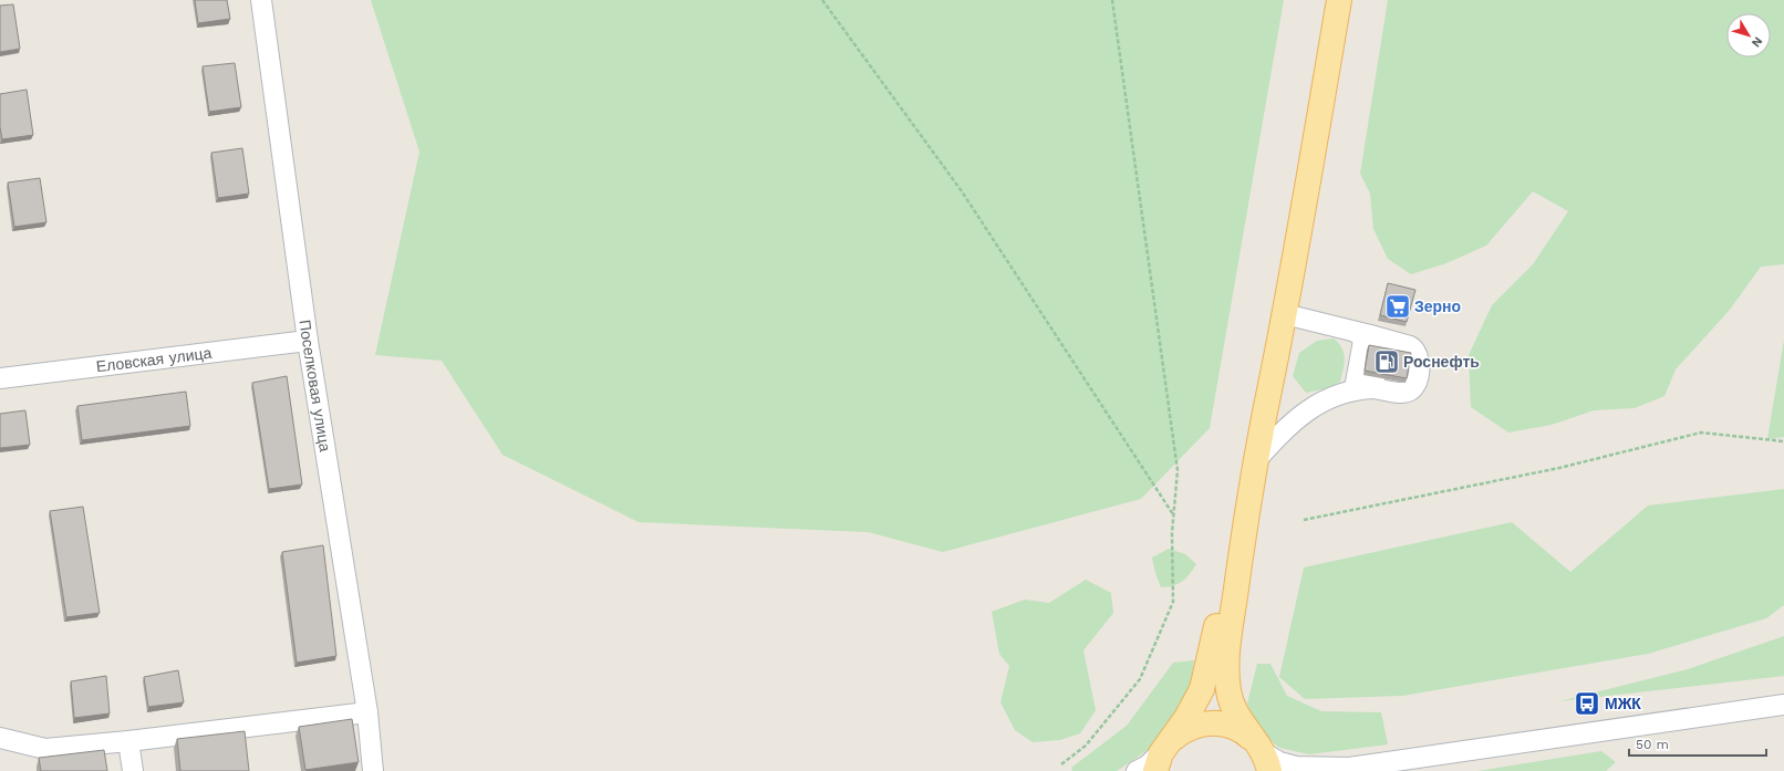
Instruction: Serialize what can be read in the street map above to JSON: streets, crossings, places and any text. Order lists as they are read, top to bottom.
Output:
{
  "streets": {
    "street": ["Еловская улица", "Поселковая улица"]
  },
  "crossings": [
    ["Еловская улица", "Поселковая улица"]
  ],
  "places": {
    "supermarket": ["Зерно"],
    "fuel station": ["Роснефть"],
    "bus stop": ["МЖК"]
  },
  "scale_bar": "50 m",
  "north": "bottom right"
}
